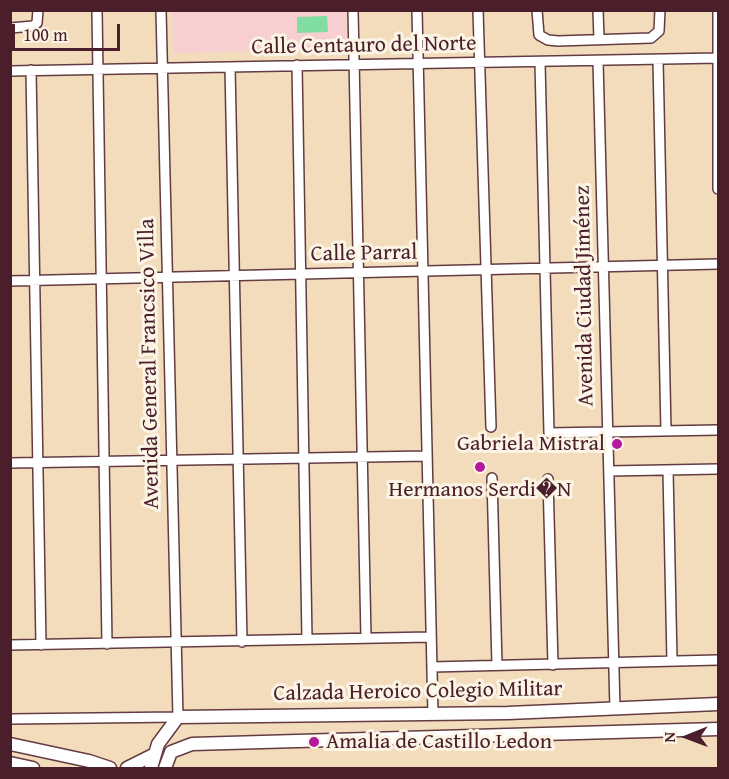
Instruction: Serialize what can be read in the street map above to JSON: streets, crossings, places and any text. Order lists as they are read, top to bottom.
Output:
{
  "streets": {
    "main road": ["Calzada Heroico Colegio Militar"],
    "street": [
      "Calle Centauro del Norte",
      "Calle Parral",
      "Avenida Ciudad Jiménez",
      "Avenida General Francsico Villa"
    ]
  },
  "crossings": [
    ["Calle Centauro del Norte", "Avenida Ciudad Jiménez"],
    ["Calle Centauro del Norte", "Avenida General Francsico Villa"],
    ["Calle Parral", "Avenida Ciudad Jiménez"],
    ["Calle Parral", "Avenida General Francsico Villa"],
    ["Avenida Ciudad Jiménez", "Calzada Heroico Colegio Militar"],
    ["Avenida General Francsico Villa", "Calzada Heroico Colegio Militar"]
  ],
  "places": ["Gabriela Mistral", "Hermanos Serdi�N", "Amalia de Castillo Ledon"],
  "scale_bar": "100 m",
  "north": "left"
}
